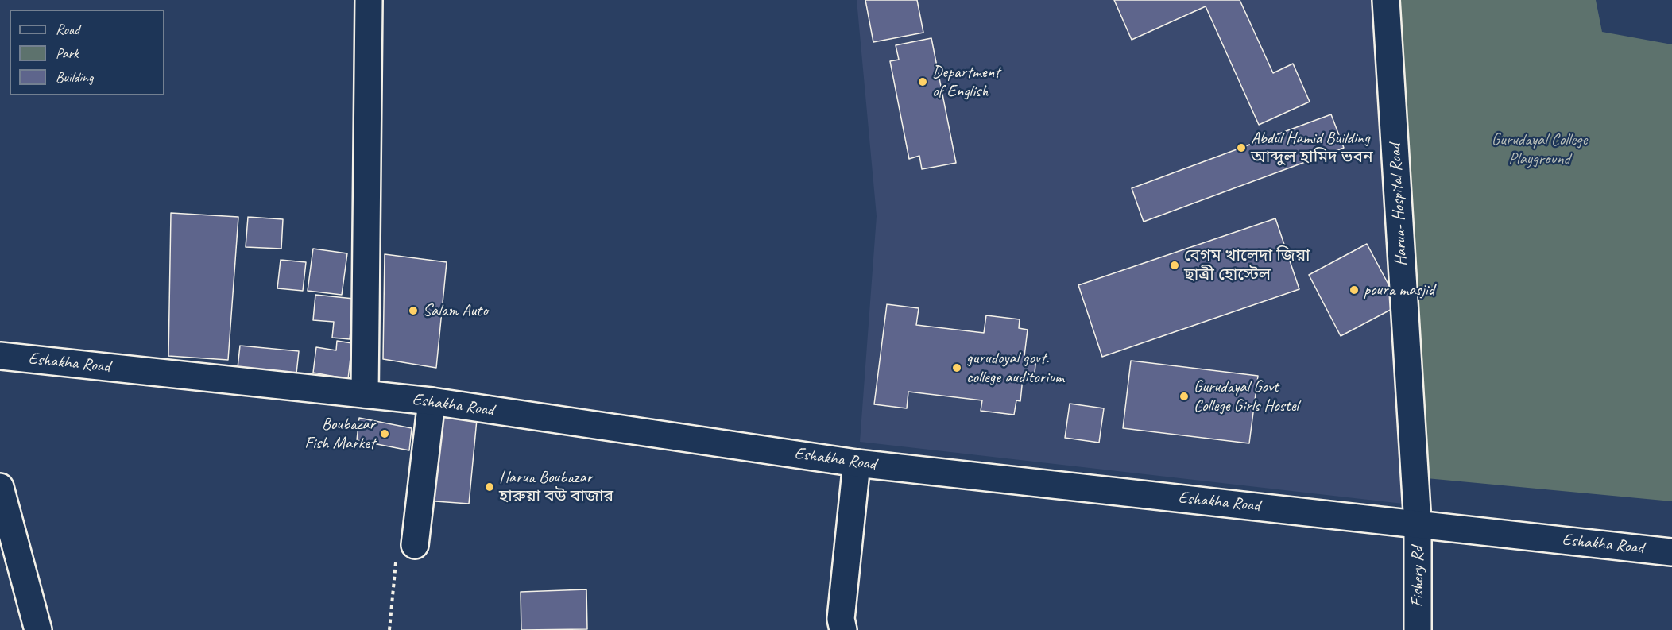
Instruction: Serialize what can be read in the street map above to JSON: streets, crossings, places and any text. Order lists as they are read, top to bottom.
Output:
{
  "streets": {
    "street": ["Harua- Hospital Road", "Eshakha Road", "Fishery Rd"]
  },
  "crossings": [
    ["Harua- Hospital Road", "Eshakha Road"],
    ["Harua- Hospital Road", "Fishery Rd"],
    ["Eshakha Road", "Fishery Rd"]
  ],
  "parks": ["Gurudayal College Playground"],
  "places": [
    "Department of English",
    "Abdul Hamid Building আব্দুল হামিদ ভবন",
    "বেগম খালেদা জিয়া ছাত্রী হোস্টেল",
    "poura masjid",
    "Salam Auto",
    "gurudoyal govt. college auditorium",
    "Gurudayal Govt College Girls Hostel",
    "Boubazar Fish Market",
    "Harua Boubazar হারুয়া বউ বাজার"
  ],
  "legend": ["Road", "Park", "Building"]
}
